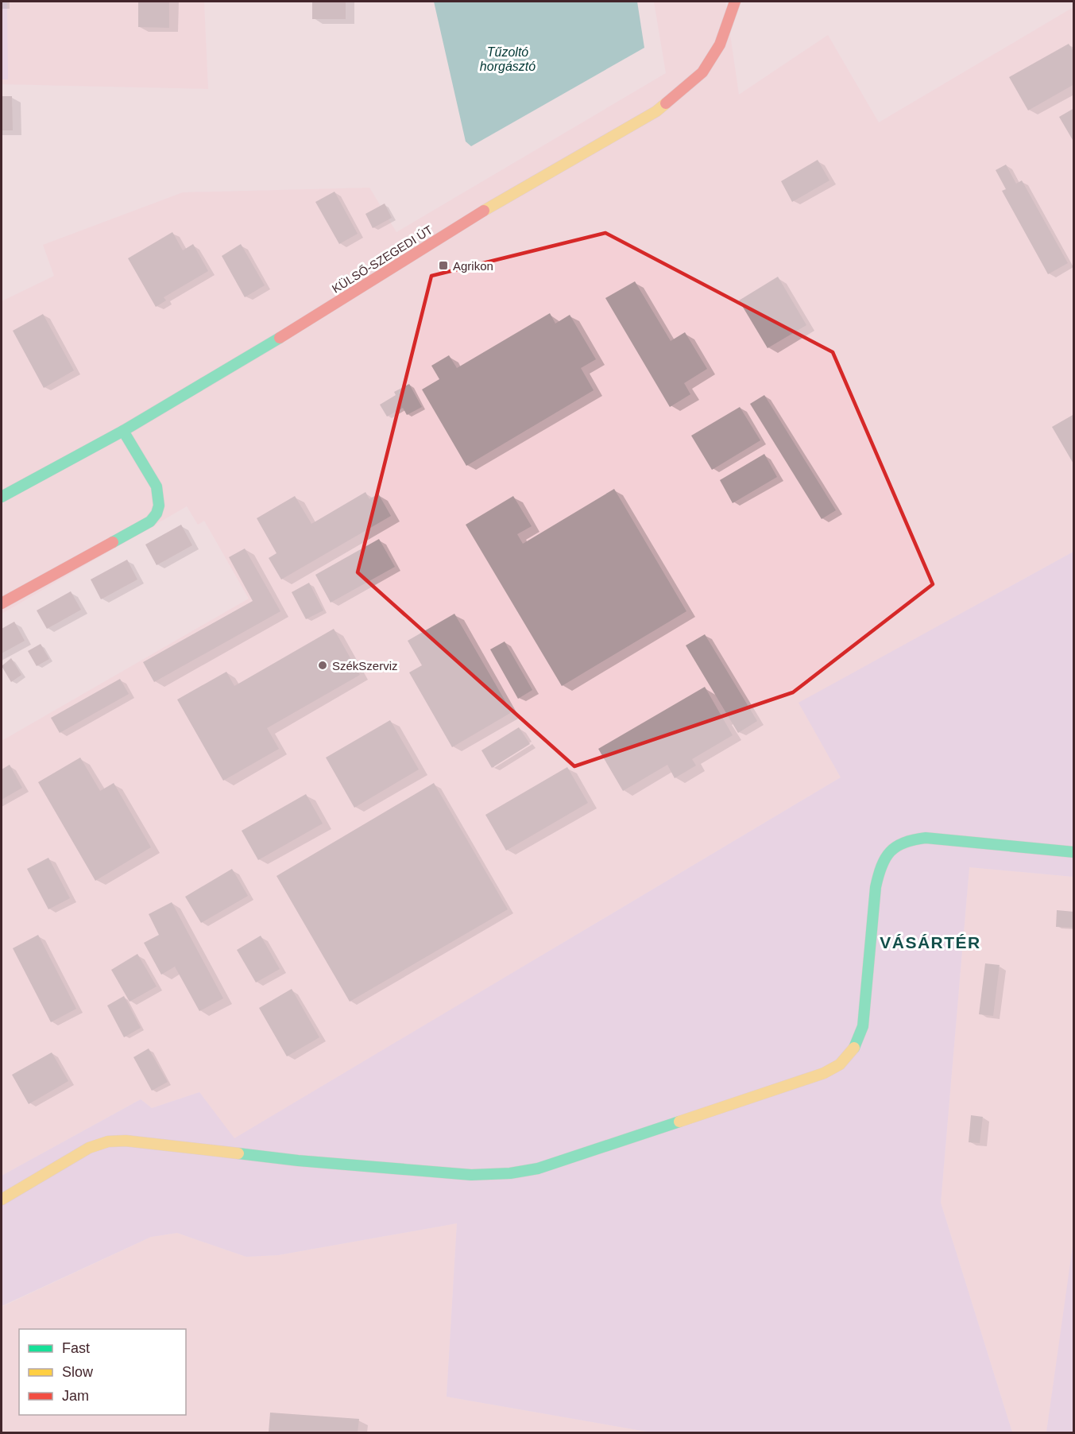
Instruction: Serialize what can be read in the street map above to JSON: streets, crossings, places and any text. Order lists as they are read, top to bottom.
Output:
{
  "streets": {
    "street": ["KÜLSŐ-SZEGEDI ÚT"]
  },
  "districts": ["VÁSÁRTÉR"],
  "water": ["Tűzoltó horgásztó"],
  "places": {
    "transit": ["Agrikon"],
    "other": ["SzékSzerviz"]
  },
  "legend": ["Fast", "Slow", "Jam"]
}
